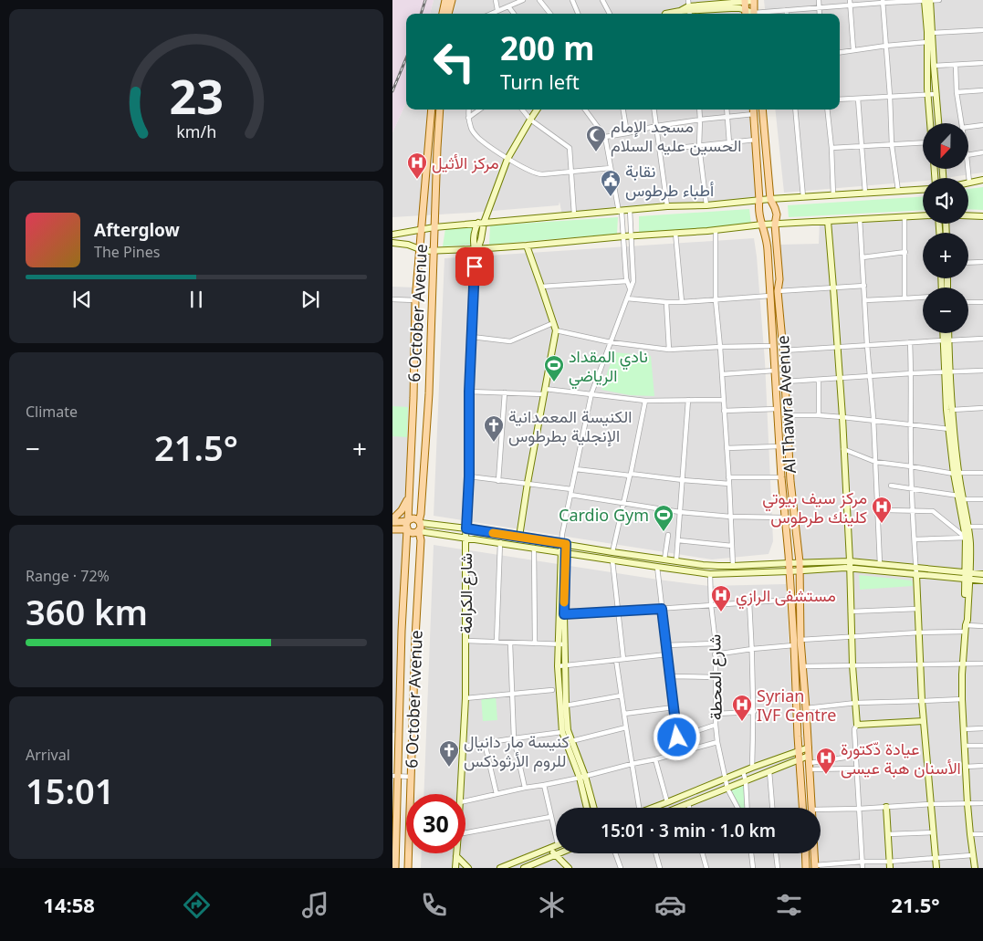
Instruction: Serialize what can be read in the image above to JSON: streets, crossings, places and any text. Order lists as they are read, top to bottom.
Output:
{
  "streets": {
    "main road": ["6 October Avenue", "Al Thawra Avenue"],
    "street": ["شارع الكرامة", "شارع المحطة"]
  },
  "places": {
    "mosque": ["مسجد الإمام الحسين عليه السلام"],
    "hospital": [
      "مركز الأثيل",
      "مركز سيف بيوتي كلينك طرطوس",
      "مستشفى الرازي",
      "Syrian IVF Centre",
      "عيادة دّكتورة الأسنان هبة عيسى"
    ],
    "public building": ["نقابة أطباء طرطوس"],
    "sports": ["نادي المقداد الرياضي", "Cardio Gym"],
    "church": ["الكنيسة المعمدانية الإنجلية بطرطوس", "كنيسة مار دانيال للروم الأرثوذكس"]
  },
  "north": "bottom",
  "page": {
    "turn": ["200 m", "Turn left"],
    "map_buttons": ["+", "−"],
    "song": ["Afterglow", "The Pines"],
    "tile": [
      "Climate",
      ["Range · 72%", "360 km"],
      ["Arrival", "15:01"]
    ],
    "heat": ["−", "21.5°", "+"],
    "limit": "30",
    "trip": "15:01 · 3 min · 1.0 km",
    "tabs": ["14:58", "21.5°"],
    "gauge": ["23", "km/h"]
  }
}
